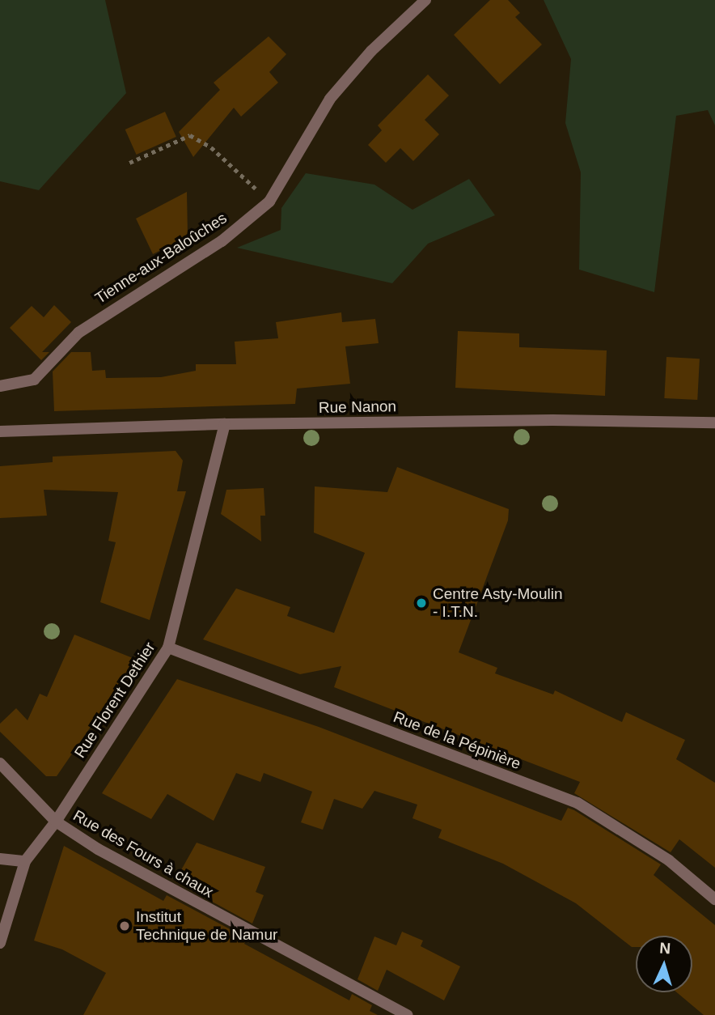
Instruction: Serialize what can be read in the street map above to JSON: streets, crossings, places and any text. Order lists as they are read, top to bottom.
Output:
{
  "streets": {
    "street": [
      "Tienne-aux-Baloûches",
      "Rue Nanon",
      "Rue Florent Dethier",
      "Rue de la Pépinière",
      "Rue des Fours à chaux"
    ]
  },
  "crossings": [
    ["Rue Nanon", "Rue Florent Dethier"],
    ["Rue Florent Dethier", "Rue de la Pépinière"],
    ["Rue Florent Dethier", "Rue des Fours à chaux"]
  ],
  "places": ["Centre Asty-Moulin - I.T.N.", "Institut Technique de Namur"],
  "north": "top"
}
